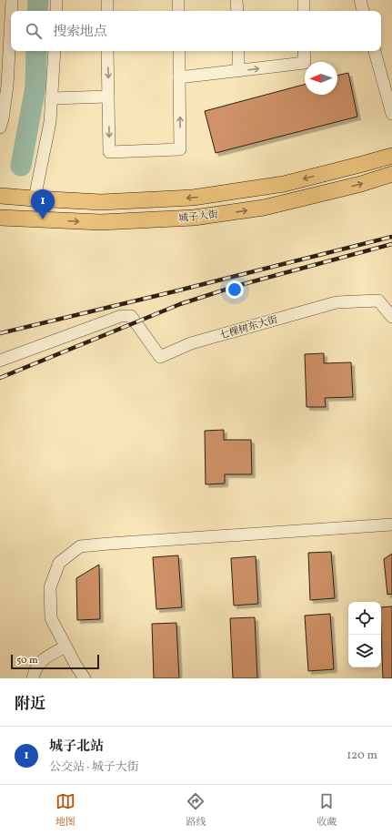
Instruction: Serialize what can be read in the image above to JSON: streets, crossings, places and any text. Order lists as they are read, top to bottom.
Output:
{
  "streets": {
    "main road": ["城子大街"],
    "street": ["七棵树东大街"]
  },
  "scale_bar": "50 m",
  "north": "left",
  "page": {
    "search": "搜索地点",
    "pins": "1",
    "scale": "50 m",
    "heading": "附近",
    "list": [
      {
        "mark": "1",
        "name": "城子北站",
        "note": "公交站 · 城子大街",
        "value": "120 m"
      }
    ],
    "nav": ["地图", "路线", "收藏"]
  }
}
